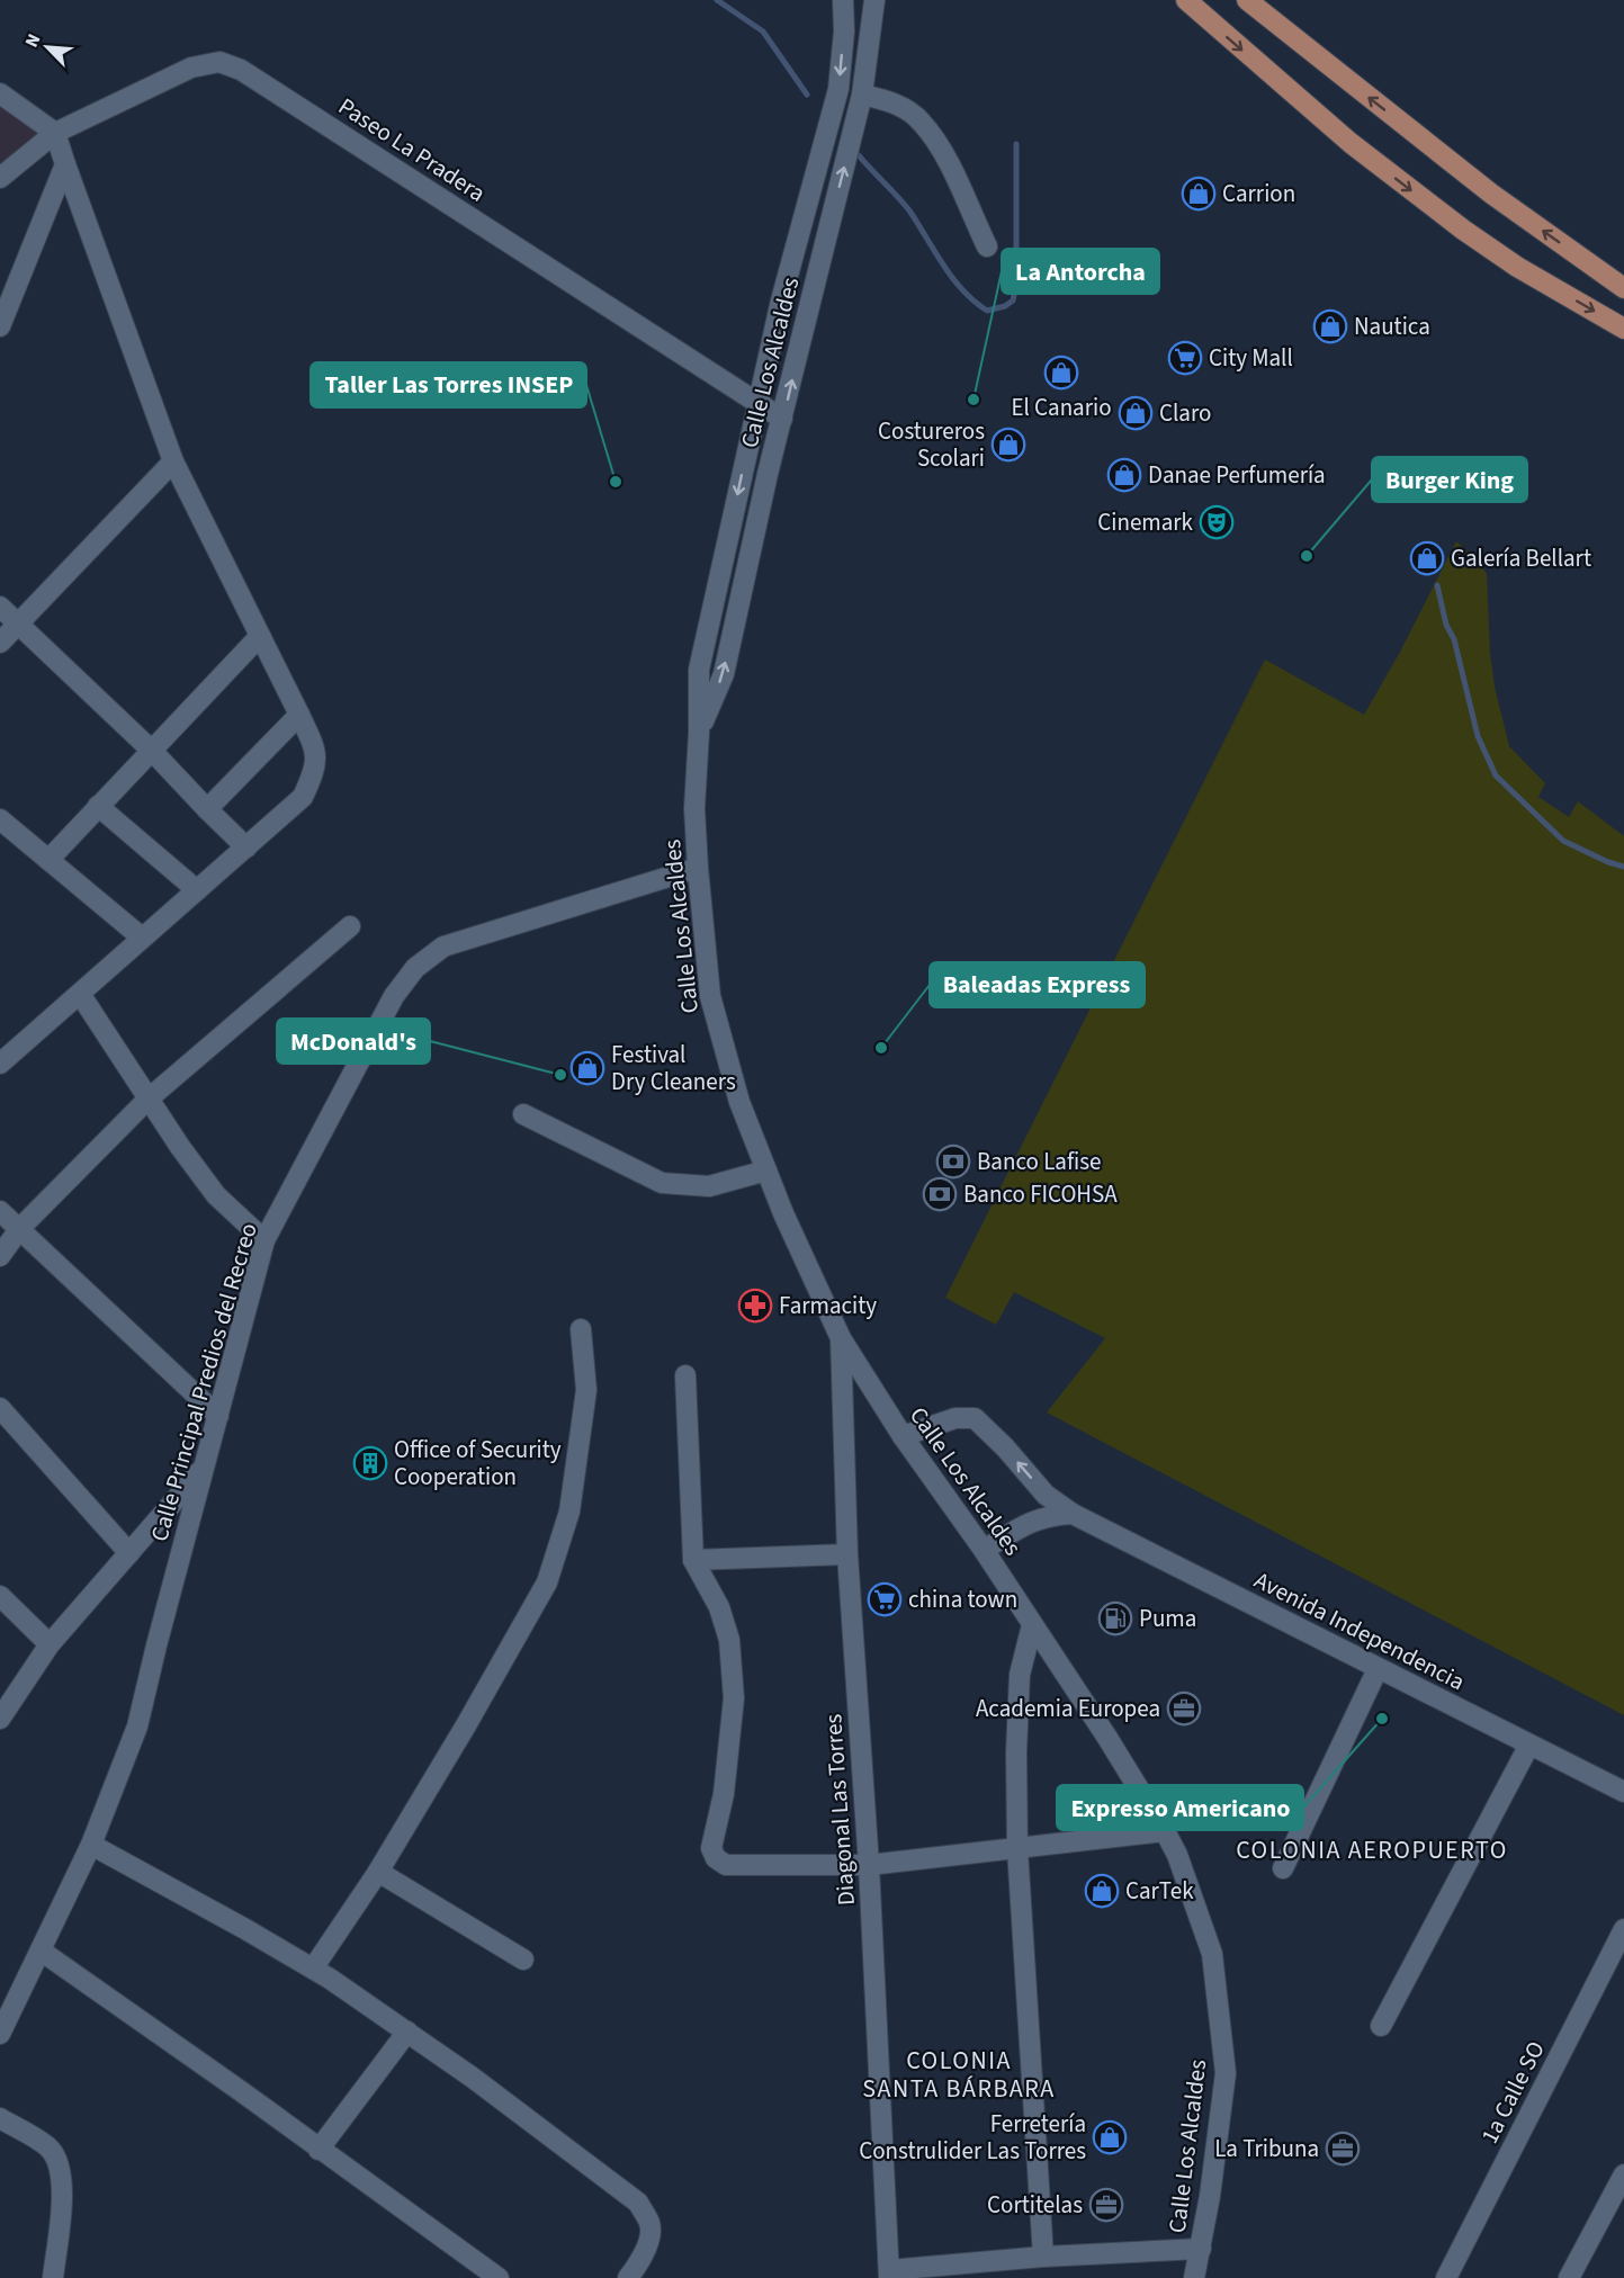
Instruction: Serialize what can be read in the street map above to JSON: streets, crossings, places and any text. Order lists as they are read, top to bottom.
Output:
{
  "streets": {
    "street": [
      "Paseo La Pradera",
      "Calle Los Alcaldes",
      "Calle Principal Predios del Recreo",
      "Avenida Independencia",
      "Diagonal Las Torres",
      "1a Calle SO"
    ]
  },
  "crossings": [
    ["Paseo La Pradera", "Calle Los Alcaldes"],
    ["Calle Los Alcaldes", "Calle Principal Predios del Recreo"],
    ["Calle Los Alcaldes", "Avenida Independencia"],
    ["Calle Los Alcaldes", "Diagonal Las Torres"]
  ],
  "districts": ["COLONIA AEROPUERTO", "COLONIA SANTA BÁRBARA"],
  "places": {
    "shop": [
      "Carrion",
      "Nautica",
      "El Canario",
      "Claro",
      "Costureros Scolari",
      "Danae Perfumería",
      "Galería Bellart",
      "Festival Dry Cleaners",
      "CarTek",
      "Ferretería Construlider Las Torres"
    ],
    "supermarket": ["City Mall", "china town"],
    "other": [
      "La Antorcha",
      "Taller Las Torres INSEP",
      "Burger King",
      "Baleadas Express",
      "McDonald's",
      "Expresso Americano"
    ],
    "theatre": ["Cinemark"],
    "bank": ["Banco Lafise", "Banco FICOHSA"],
    "pharmacy": ["Farmacity"],
    "building": ["Office of Security Cooperation"],
    "fuel station": ["Puma"],
    "office": ["Academia Europea", "La Tribuna", "Cortitelas"]
  },
  "north": "top left"
}
